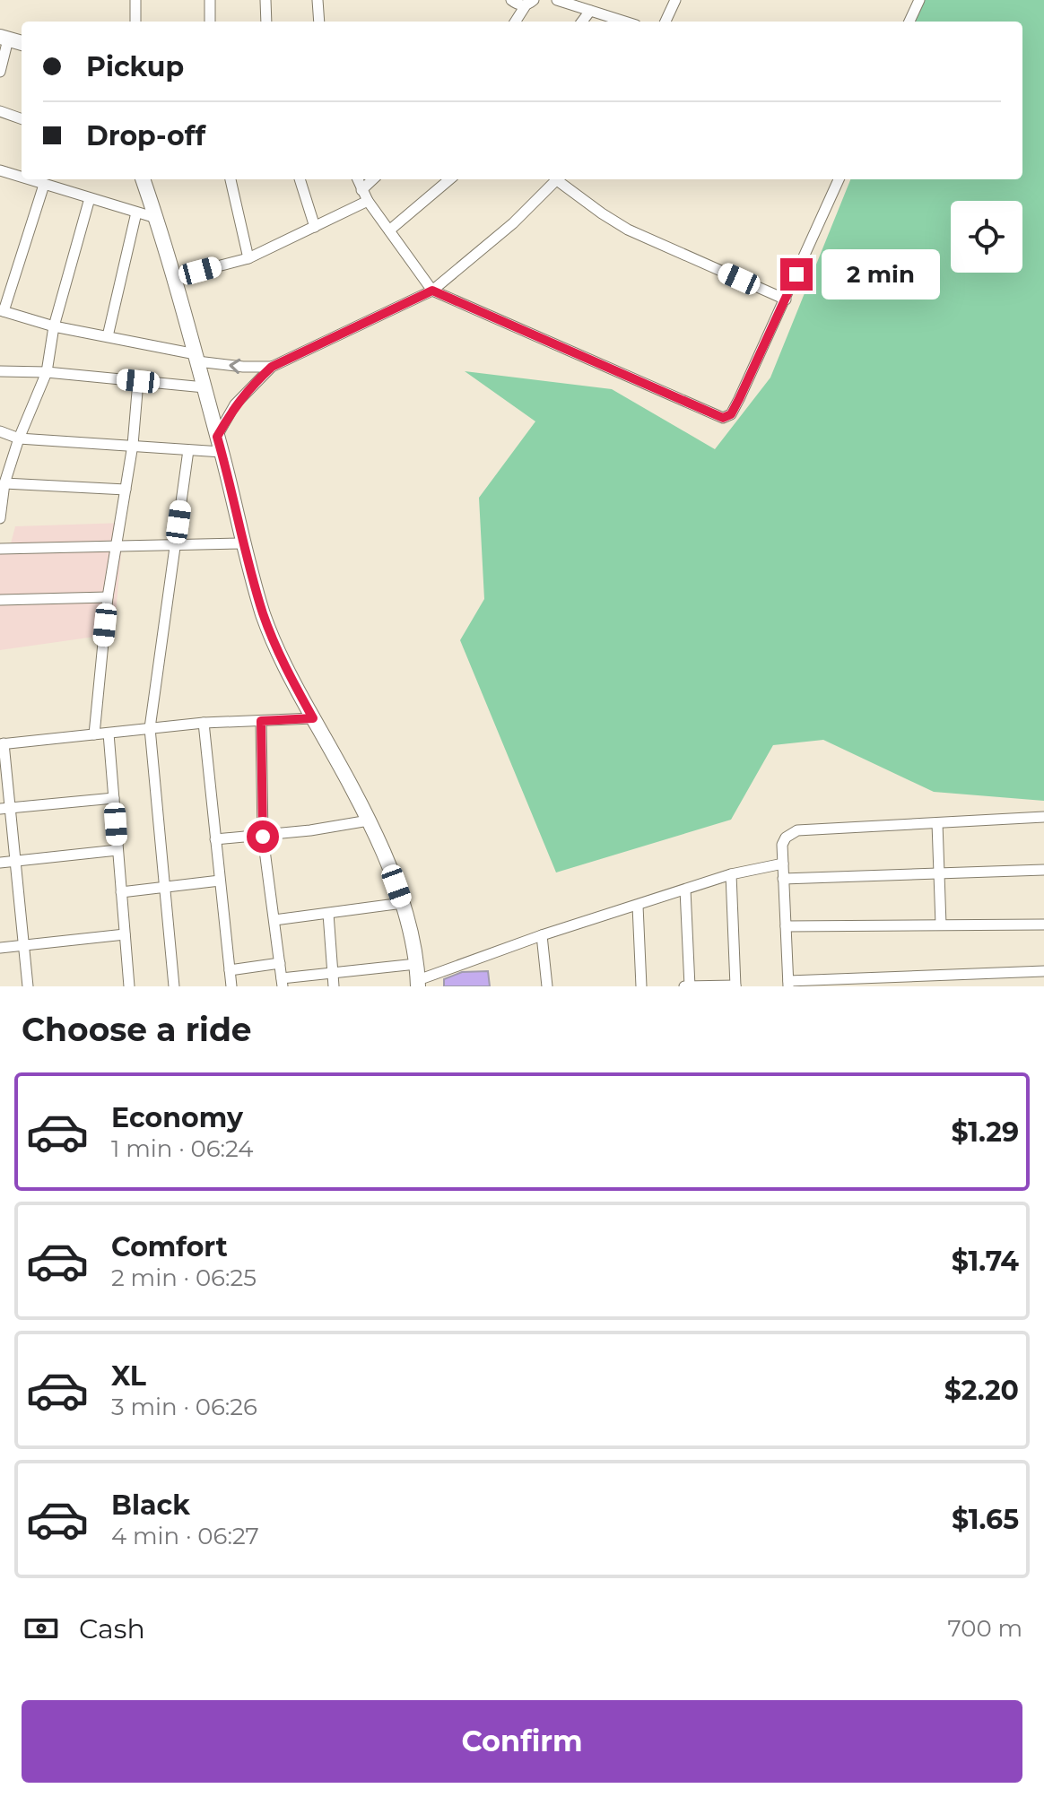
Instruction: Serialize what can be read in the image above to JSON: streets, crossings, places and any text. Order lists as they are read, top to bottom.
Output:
{
  "page": {
    "banner": ["Pickup", "Drop-off"],
    "bubble": "2 min",
    "heading": "Choose a ride",
    "list": [
      {
        "name": "Economy",
        "note": "1 min · 06:24",
        "value": "$1.29"
      },
      {
        "name": "Comfort",
        "note": "2 min · 06:25",
        "value": "$1.74"
      },
      {
        "name": "XL",
        "note": "3 min · 06:26",
        "value": "$2.20"
      },
      {
        "name": "Black",
        "note": "4 min · 06:27",
        "value": "$1.65"
      }
    ],
    "pay": ["Cash", "700 m"],
    "buttons": "Confirm"
  }
}
